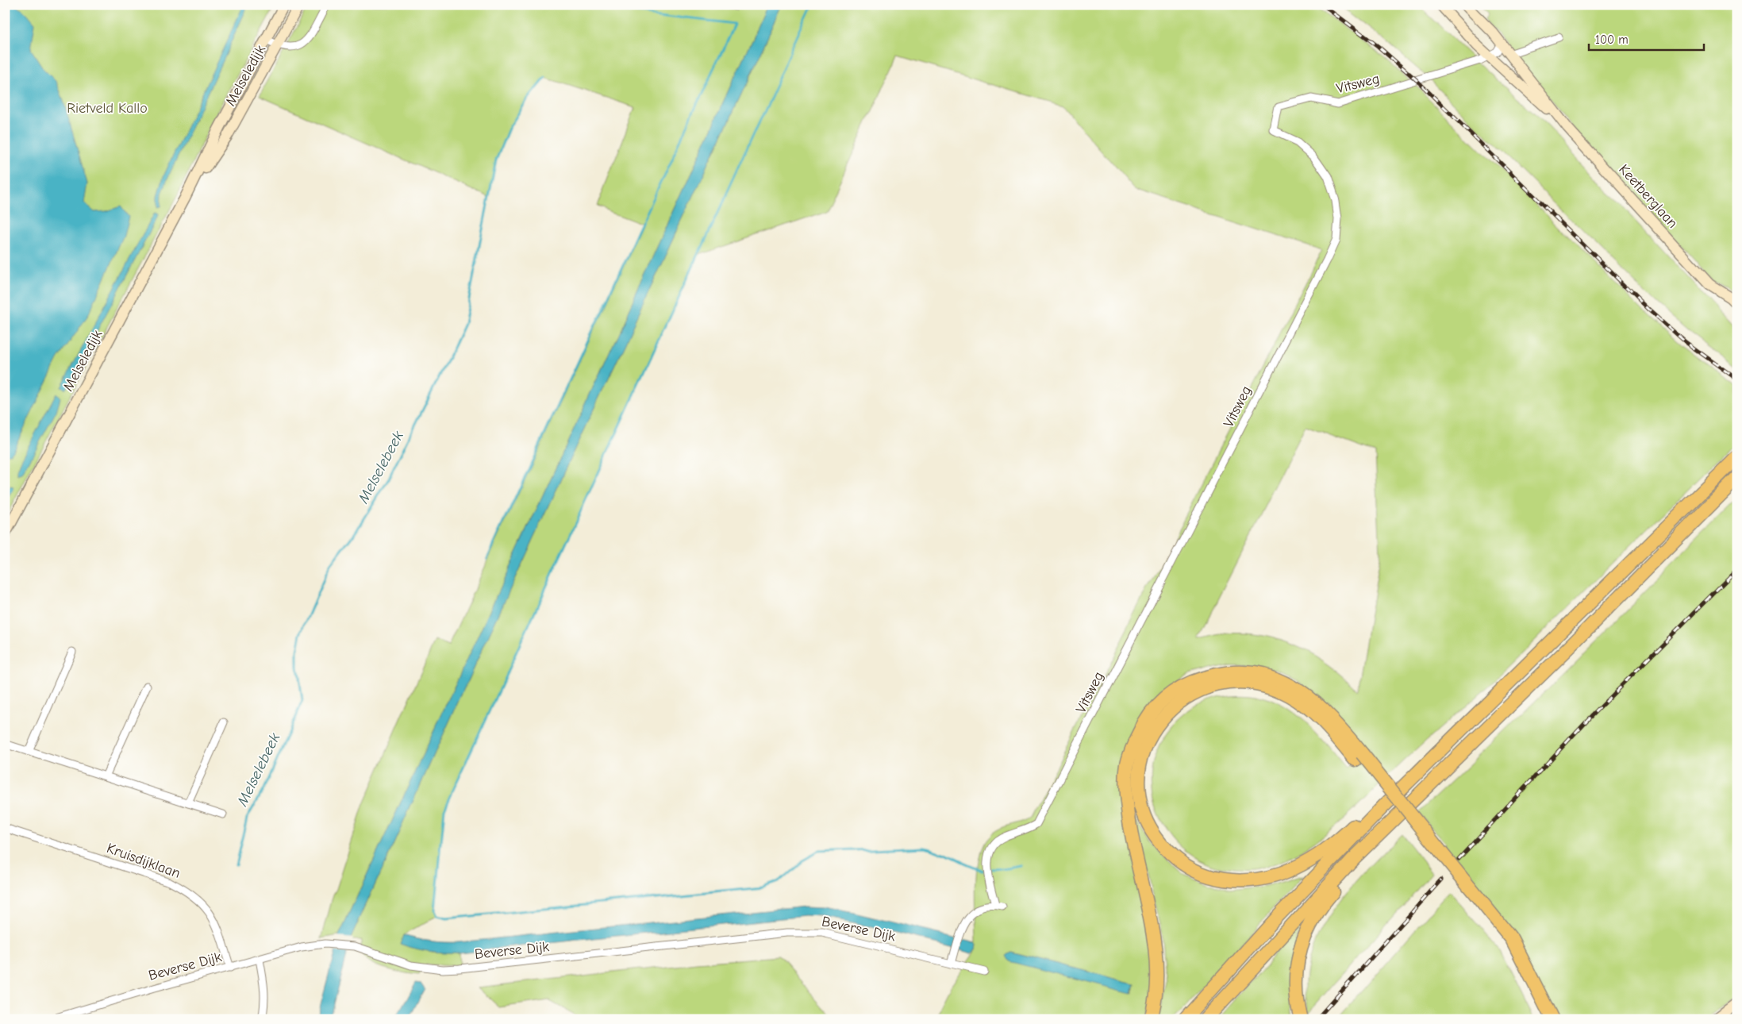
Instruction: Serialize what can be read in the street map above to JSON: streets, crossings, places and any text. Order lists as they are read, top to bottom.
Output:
{
  "streets": {
    "main road": ["Melseledijk", "Keetberglaan"],
    "street": ["Vitsweg", "Kruisdijklaan", "Beverse Dijk"]
  },
  "crossings": [
    ["Vitsweg", "Keetberglaan"],
    ["Vitsweg", "Beverse Dijk"],
    ["Kruisdijklaan", "Beverse Dijk"]
  ],
  "water": ["Melselebeek"],
  "parks": ["Rietveld Kallo"],
  "scale_bar": "100 m"
}
